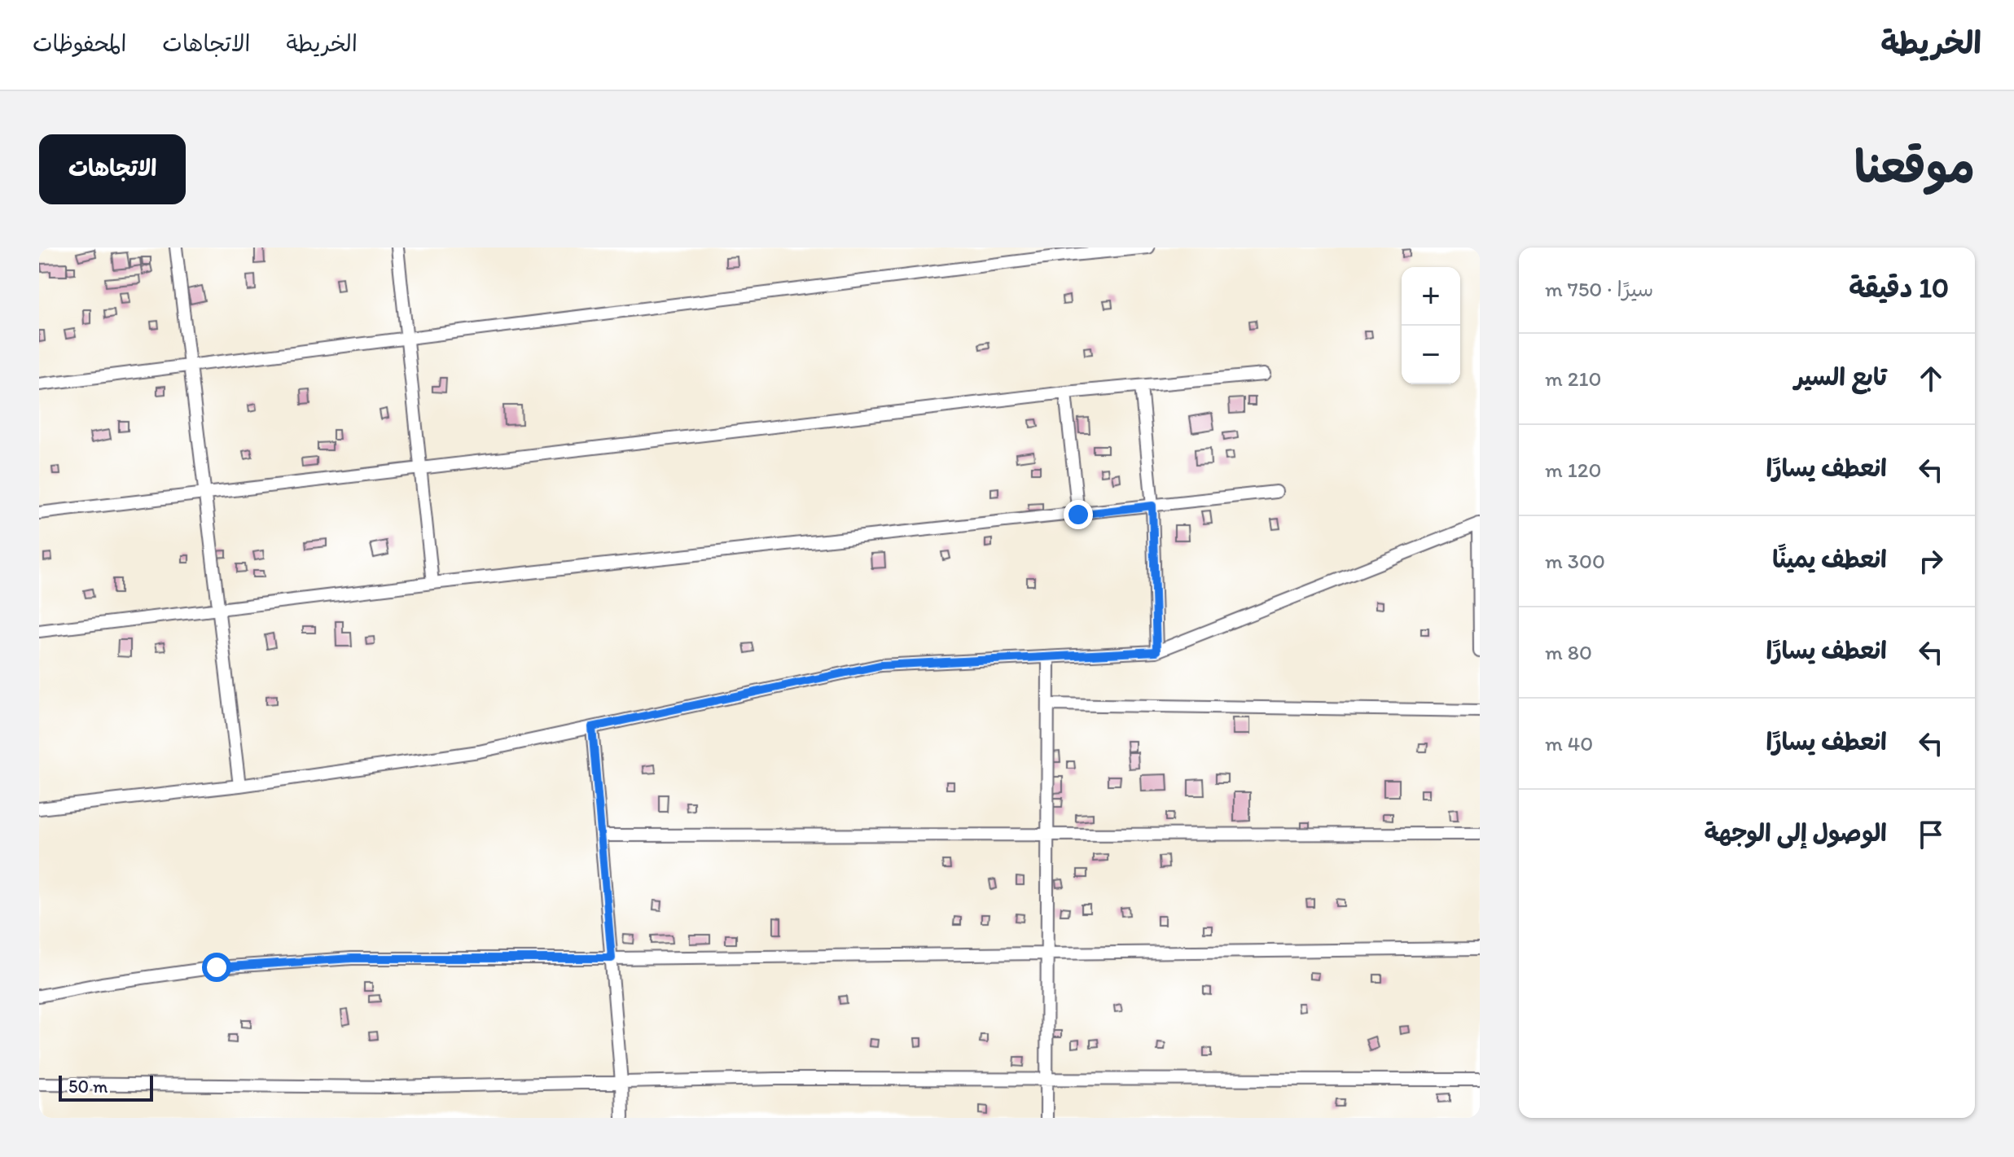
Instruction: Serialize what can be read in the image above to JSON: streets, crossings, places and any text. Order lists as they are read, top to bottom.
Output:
{
  "scale_bar": "50 m",
  "page": {
    "header": "الخريطة",
    "nav": ["الخريطة", "الاتجاهات", "المحفوظات"],
    "title": "موقعنا",
    "buttons": "الاتجاهات",
    "heading": ["10 دقيقة", "سيرًا · 750 m"],
    "map_buttons": ["+", "−"],
    "list": [
      ["تابع السير", "210 m"],
      ["انعطف يسارًا", "120 m"],
      ["انعطف يمينًا", "300 m"],
      ["انعطف يسارًا", "80 m"],
      ["انعطف يسارًا", "40 m"],
      "الوصول إلى الوجهة"
    ],
    "scale": "50 m"
  }
}
